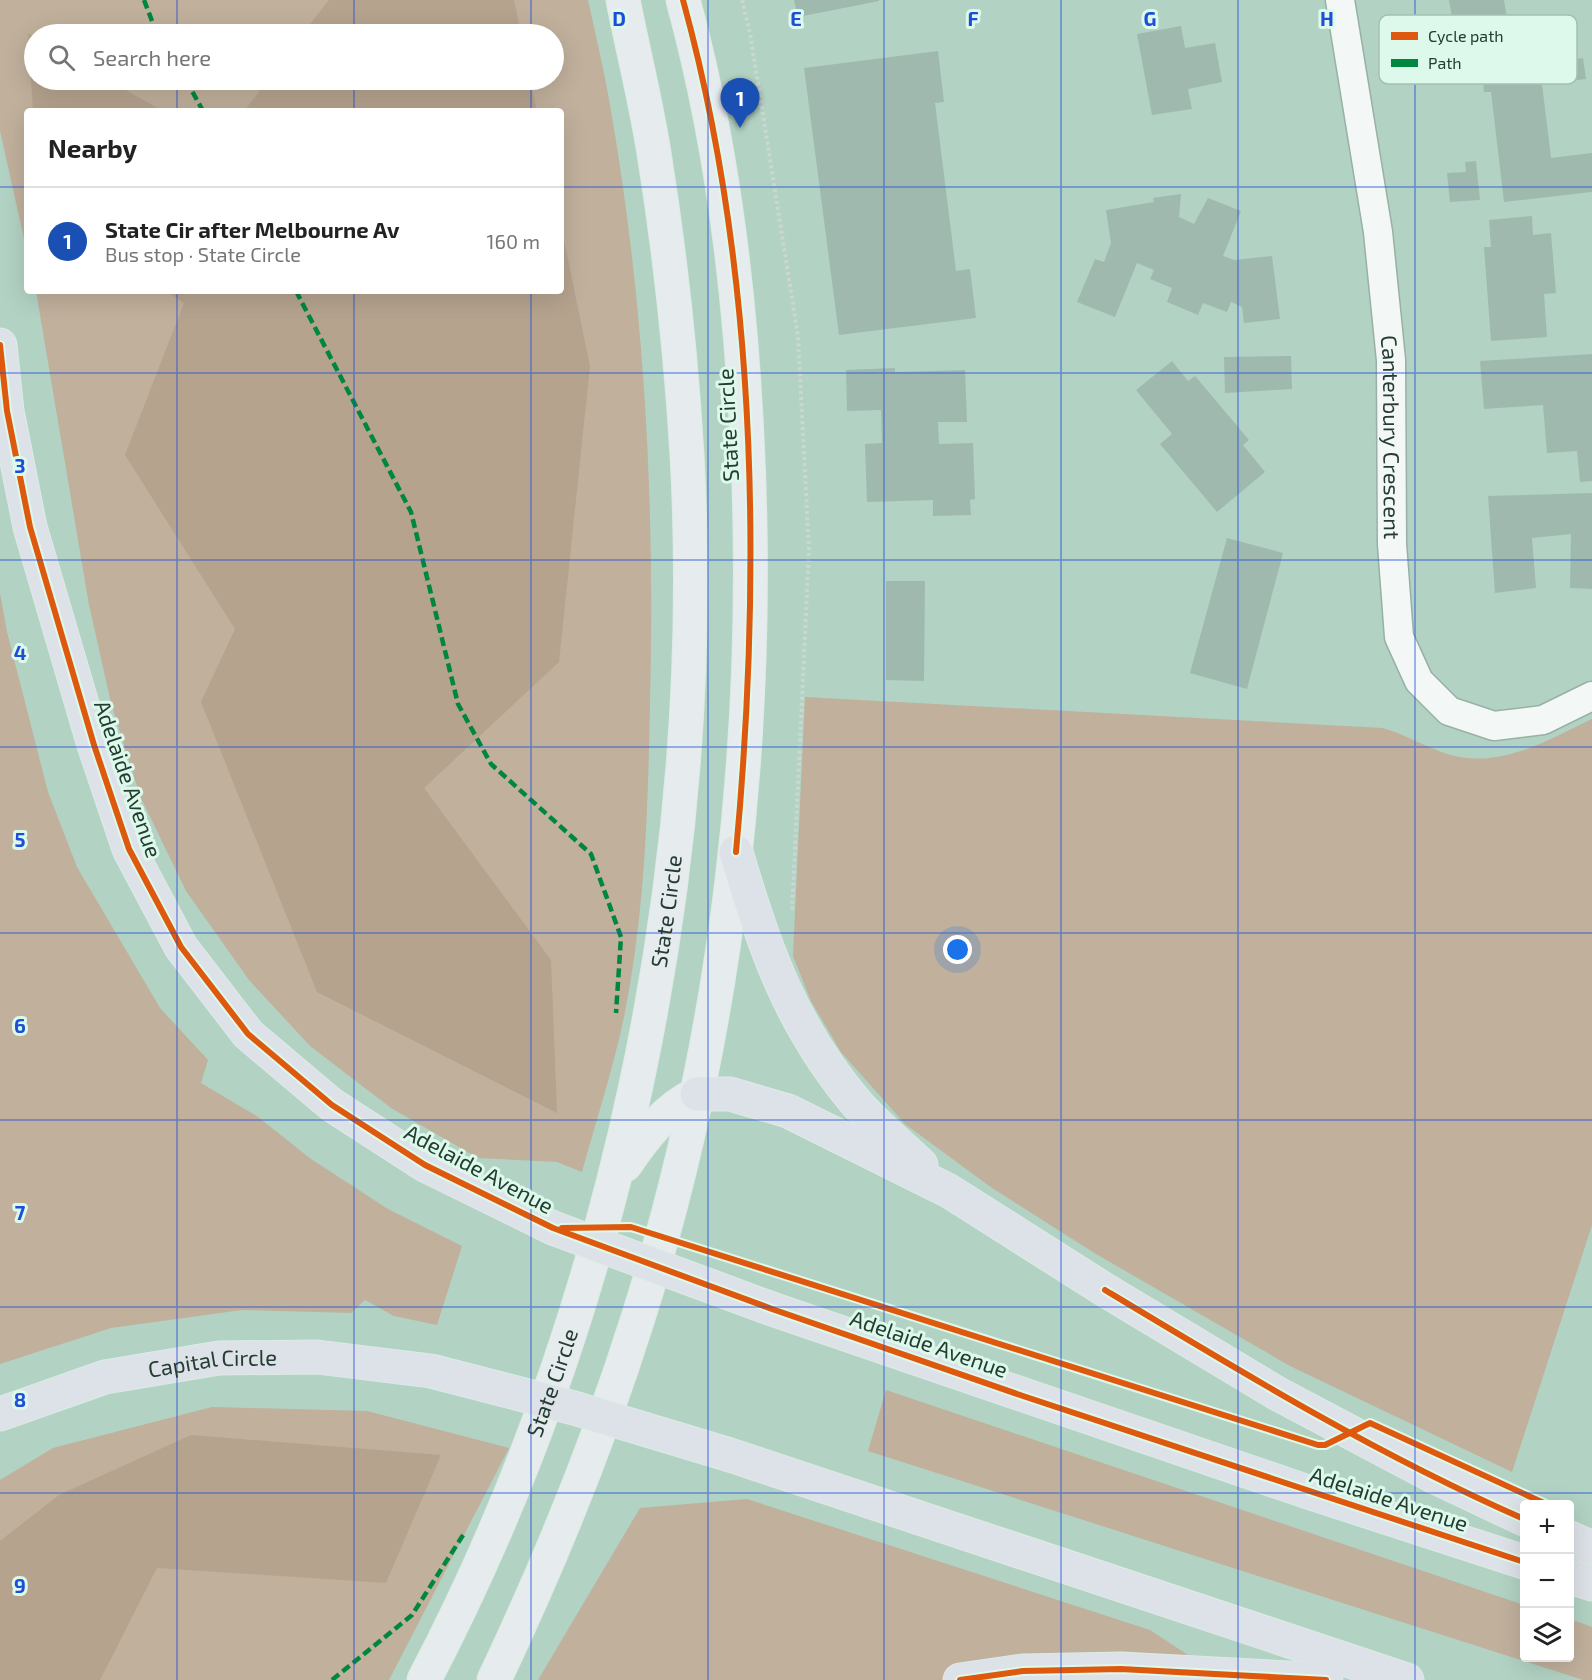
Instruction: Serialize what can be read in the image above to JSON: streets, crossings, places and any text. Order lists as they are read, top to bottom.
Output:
{
  "streets": {
    "highway": ["Adelaide Avenue", "Capital Circle"],
    "main road": ["State Circle"],
    "street": ["Canterbury Crescent"]
  },
  "legend": ["Cycle path", "Path"],
  "page": {
    "search": "Search here",
    "pins": "1",
    "heading": "Nearby",
    "list": [
      {
        "mark": "1",
        "name": "State Cir after Melbourne Av",
        "note": "Bus stop · State Circle",
        "value": "160 m"
      }
    ],
    "map_buttons": ["+", "−"]
  },
  "grid": {
    "columns": [
      "D",
      "E",
      "F",
      "G",
      "H"
    ],
    "rows": [
      "3",
      "4",
      "5",
      "6",
      "7",
      "8",
      "9"
    ]
  }
}
